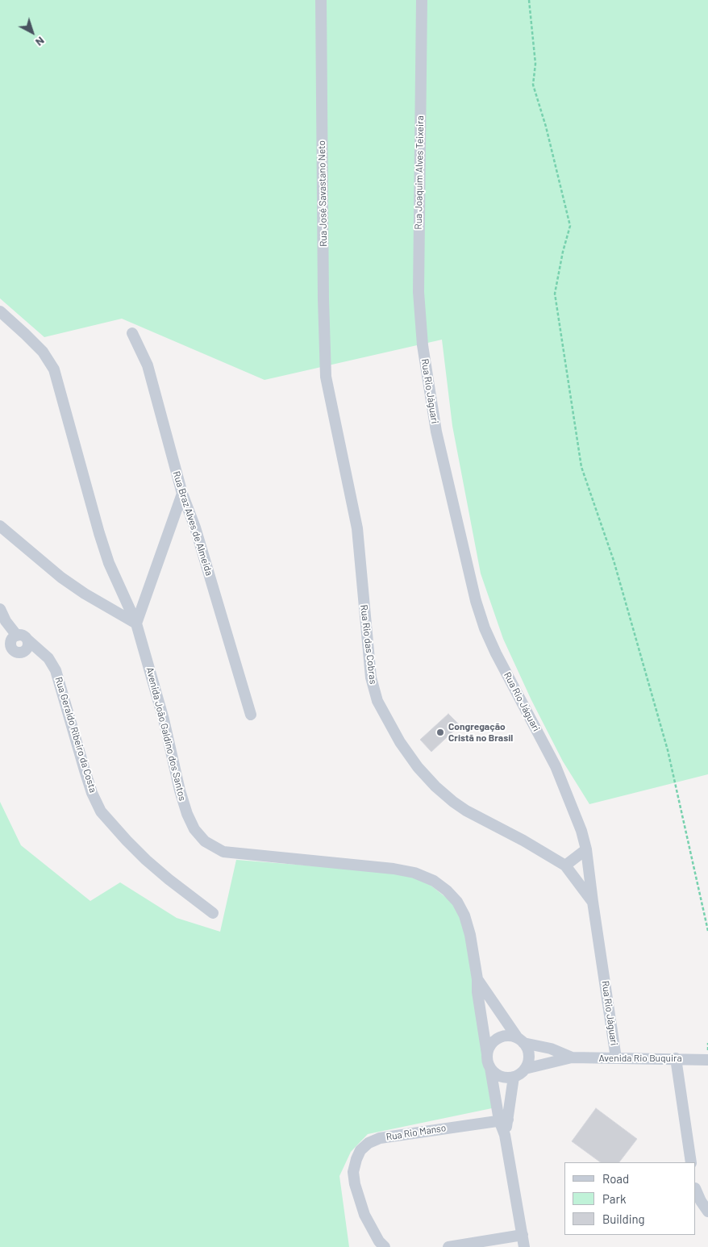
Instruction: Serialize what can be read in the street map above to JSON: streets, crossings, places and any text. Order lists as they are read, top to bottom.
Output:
{
  "streets": {
    "street": [
      "Rua Joaquim Alves Teixeira",
      "Rua José Savastano Neto",
      "Rua Rio Jáguari",
      "Rua Braz Alves de Almeida",
      "Rua Rio das Cobras",
      "Avenida João Galdino dos Santos",
      "Rua Geraldo Ribeiro da Costa",
      "Avenida Rio Buquira",
      "Rua Rio Manso"
    ]
  },
  "crossings": [
    ["Rua Joaquim Alves Teixeira", "Rua Rio Jáguari"],
    ["Rua José Savastano Neto", "Rua Rio das Cobras"],
    ["Rua Rio Jáguari", "Rua Rio das Cobras"],
    ["Rua Rio Jáguari", "Avenida Rio Buquira"]
  ],
  "places": ["Congregação Cristã no Brasil"],
  "legend": ["Road", "Park", "Building"],
  "north": "bottom right"
}
